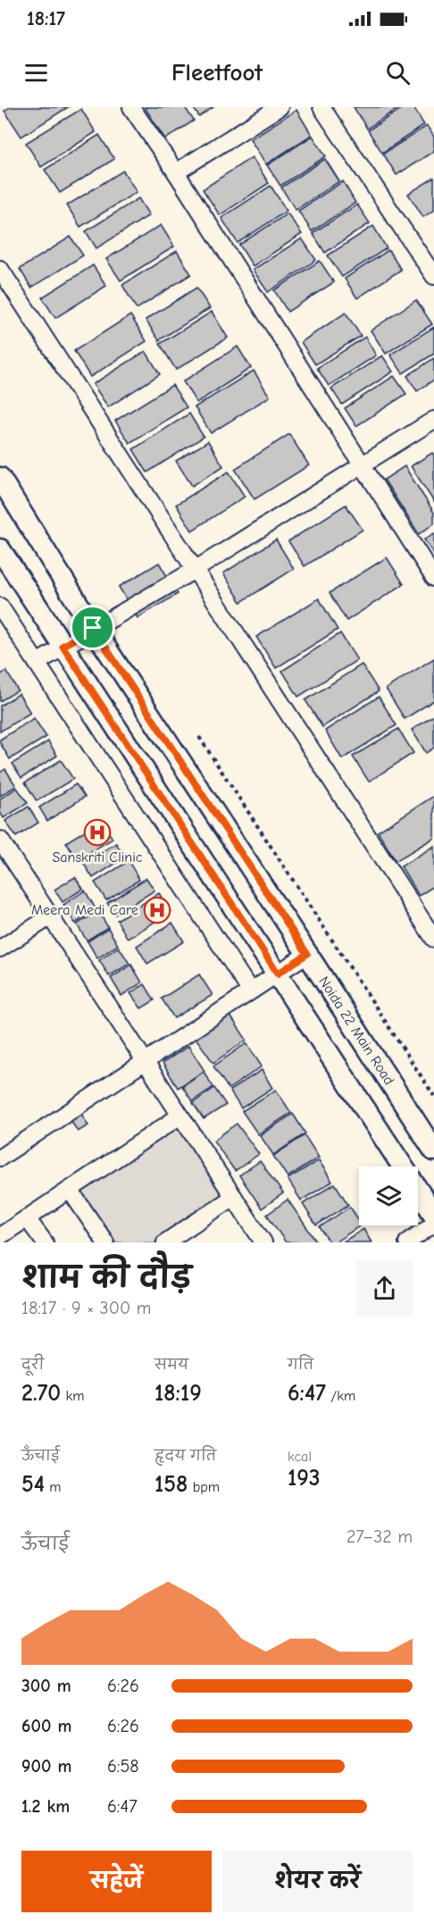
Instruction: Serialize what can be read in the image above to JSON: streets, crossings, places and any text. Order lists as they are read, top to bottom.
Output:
{
  "streets": {
    "street": ["Noida 22 Main Road"]
  },
  "places": {
    "hospital": ["Sanskriti Clinic", "Meera Medi Care"]
  },
  "page": {
    "status": "18:17",
    "header": "Fleetfoot",
    "heading": ["शाम की दौड़", "18:17 · 9 × 300 m"],
    "stats": [
      ["दूरी", "2.70 km"],
      ["समय", "18:19"],
      ["गति", "6:47 /km"],
      ["ऊँचाई", "54 m"],
      ["हृदय गति", "158 bpm"],
      ["kcal", "193"]
    ],
    "chart": ["ऊँचाई", "27–32 m"],
    "list": [
      {
        "name": "300 m",
        "note": "6:26"
      },
      {
        "name": "600 m",
        "note": "6:26"
      },
      {
        "name": "900 m",
        "note": "6:58"
      },
      {
        "name": "1.2 km",
        "note": "6:47"
      }
    ],
    "buttons": ["सहेजें", "शेयर करें"]
  }
}
